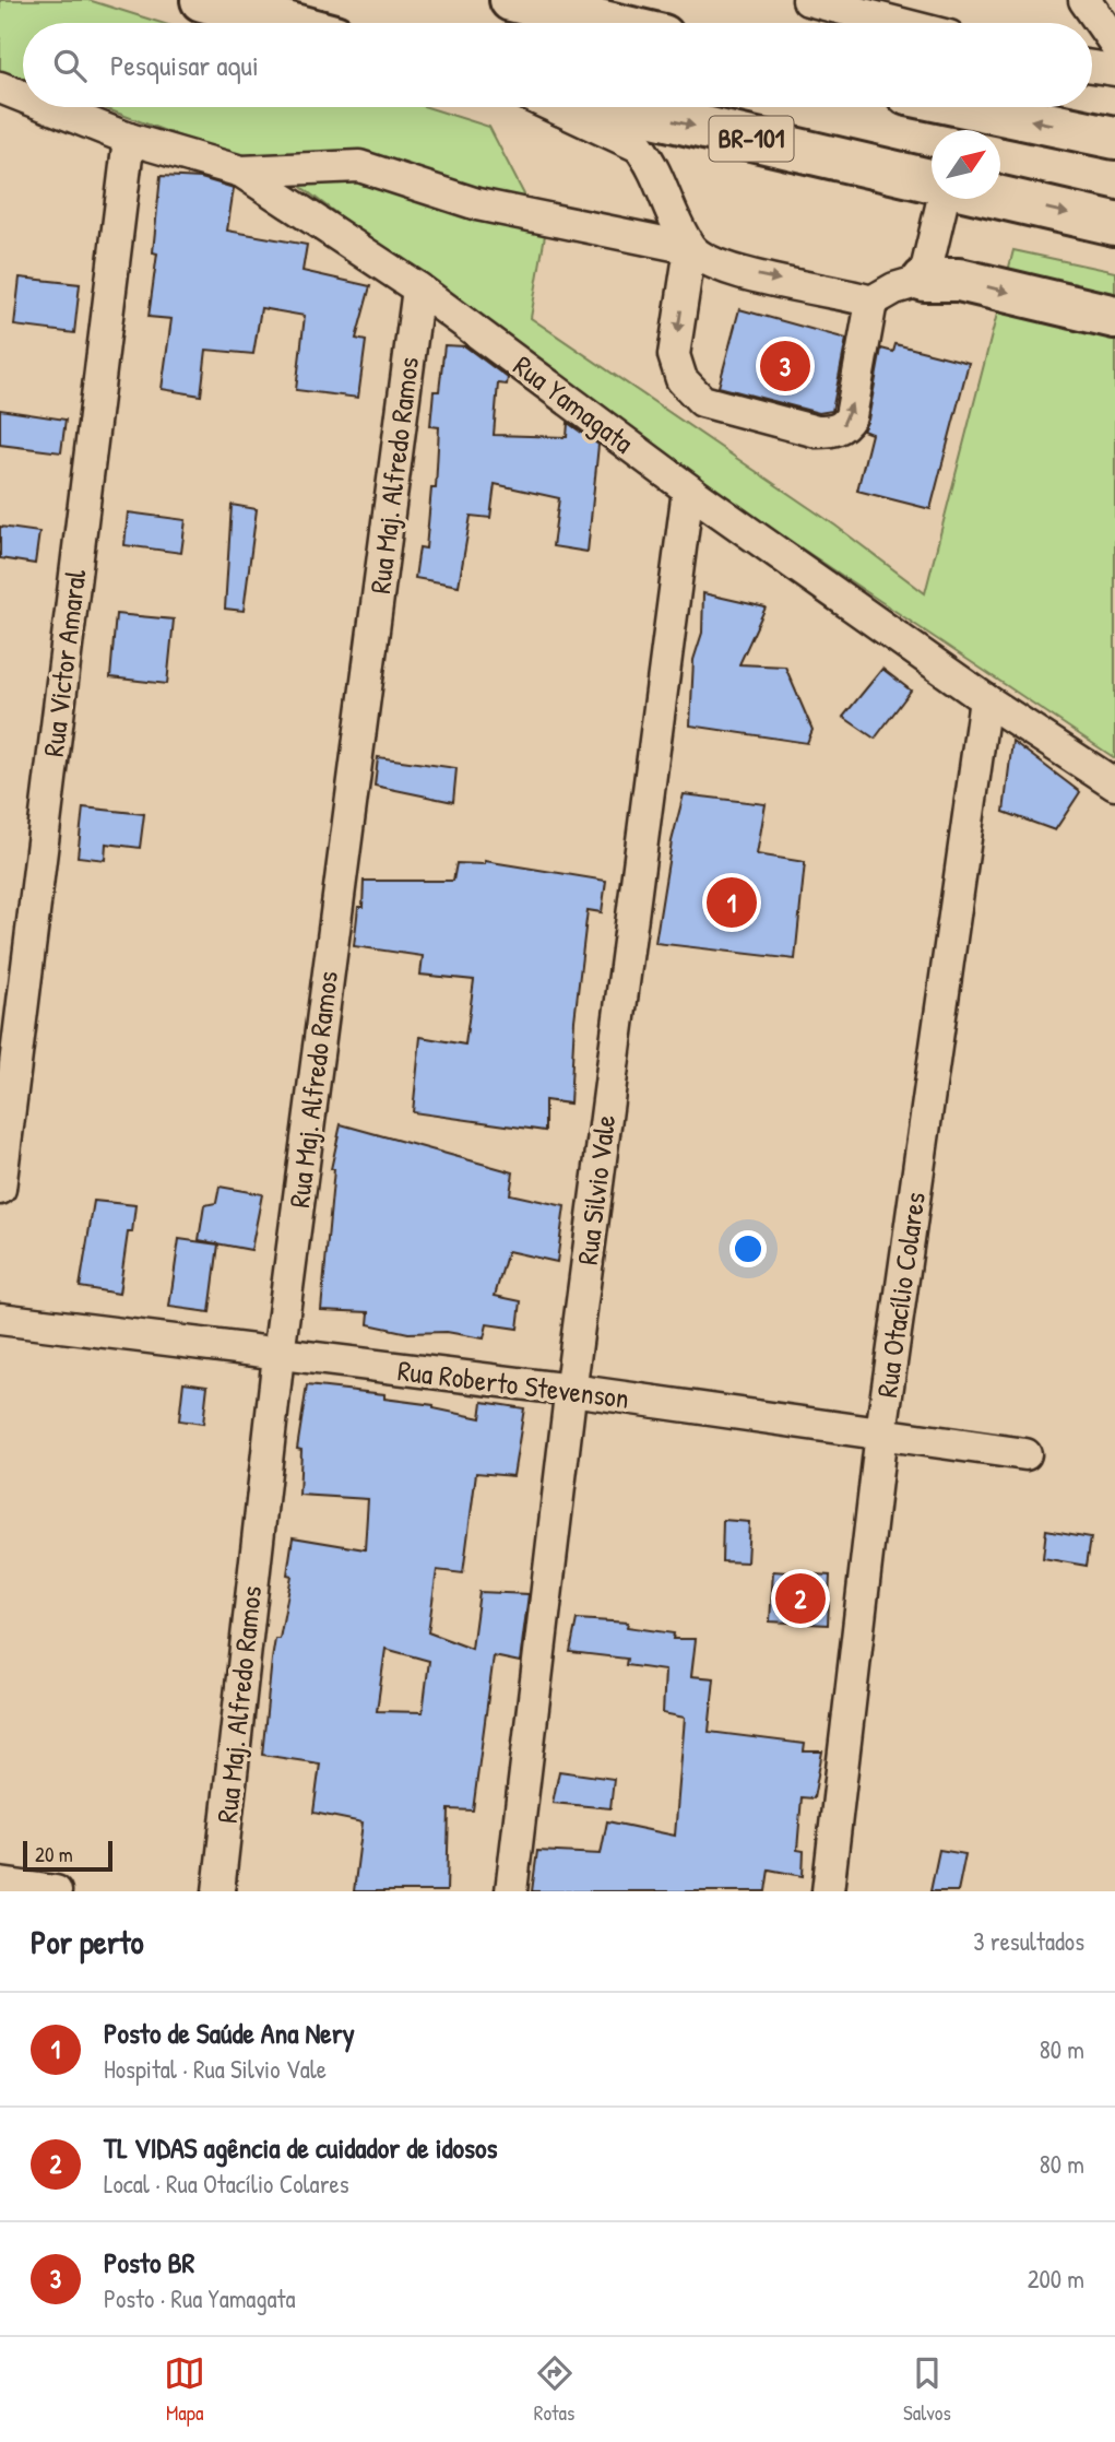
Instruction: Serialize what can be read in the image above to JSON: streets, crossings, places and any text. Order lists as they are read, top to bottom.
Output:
{
  "streets": {
    "highway": ["BR-101"],
    "street": [
      "Rua Yamagata",
      "Rua Maj. Alfredo Ramos",
      "Rua Victor Amaral",
      "Rua Silvio Vale",
      "Rua Otacílio Colares",
      "Rua Roberto Stevenson"
    ]
  },
  "crossings": [
    ["Rua Yamagata", "Rua Maj. Alfredo Ramos"],
    ["Rua Yamagata", "Rua Victor Amaral"],
    ["Rua Yamagata", "Rua Silvio Vale"],
    ["Rua Yamagata", "Rua Otacílio Colares"],
    ["Rua Maj. Alfredo Ramos", "Rua Roberto Stevenson"],
    ["Rua Silvio Vale", "Rua Roberto Stevenson"],
    ["Rua Otacílio Colares", "Rua Roberto Stevenson"]
  ],
  "scale_bar": "20 m",
  "north": "top right",
  "page": {
    "search": "Pesquisar aqui",
    "pins": ["3", "1", "2"],
    "scale": "20 m",
    "heading": ["Por perto", "3 resultados"],
    "list": [
      {
        "mark": "1",
        "name": "Posto de Saúde Ana Nery",
        "note": "Hospital · Rua Silvio Vale",
        "value": "80 m"
      },
      {
        "mark": "2",
        "name": "TL VIDAS agência de cuidador de idosos",
        "note": "Local · Rua Otacílio Colares",
        "value": "80 m"
      },
      {
        "mark": "3",
        "name": "Posto BR",
        "note": "Posto · Rua Yamagata",
        "value": "200 m"
      }
    ],
    "nav": ["Mapa", "Rotas", "Salvos"]
  }
}
